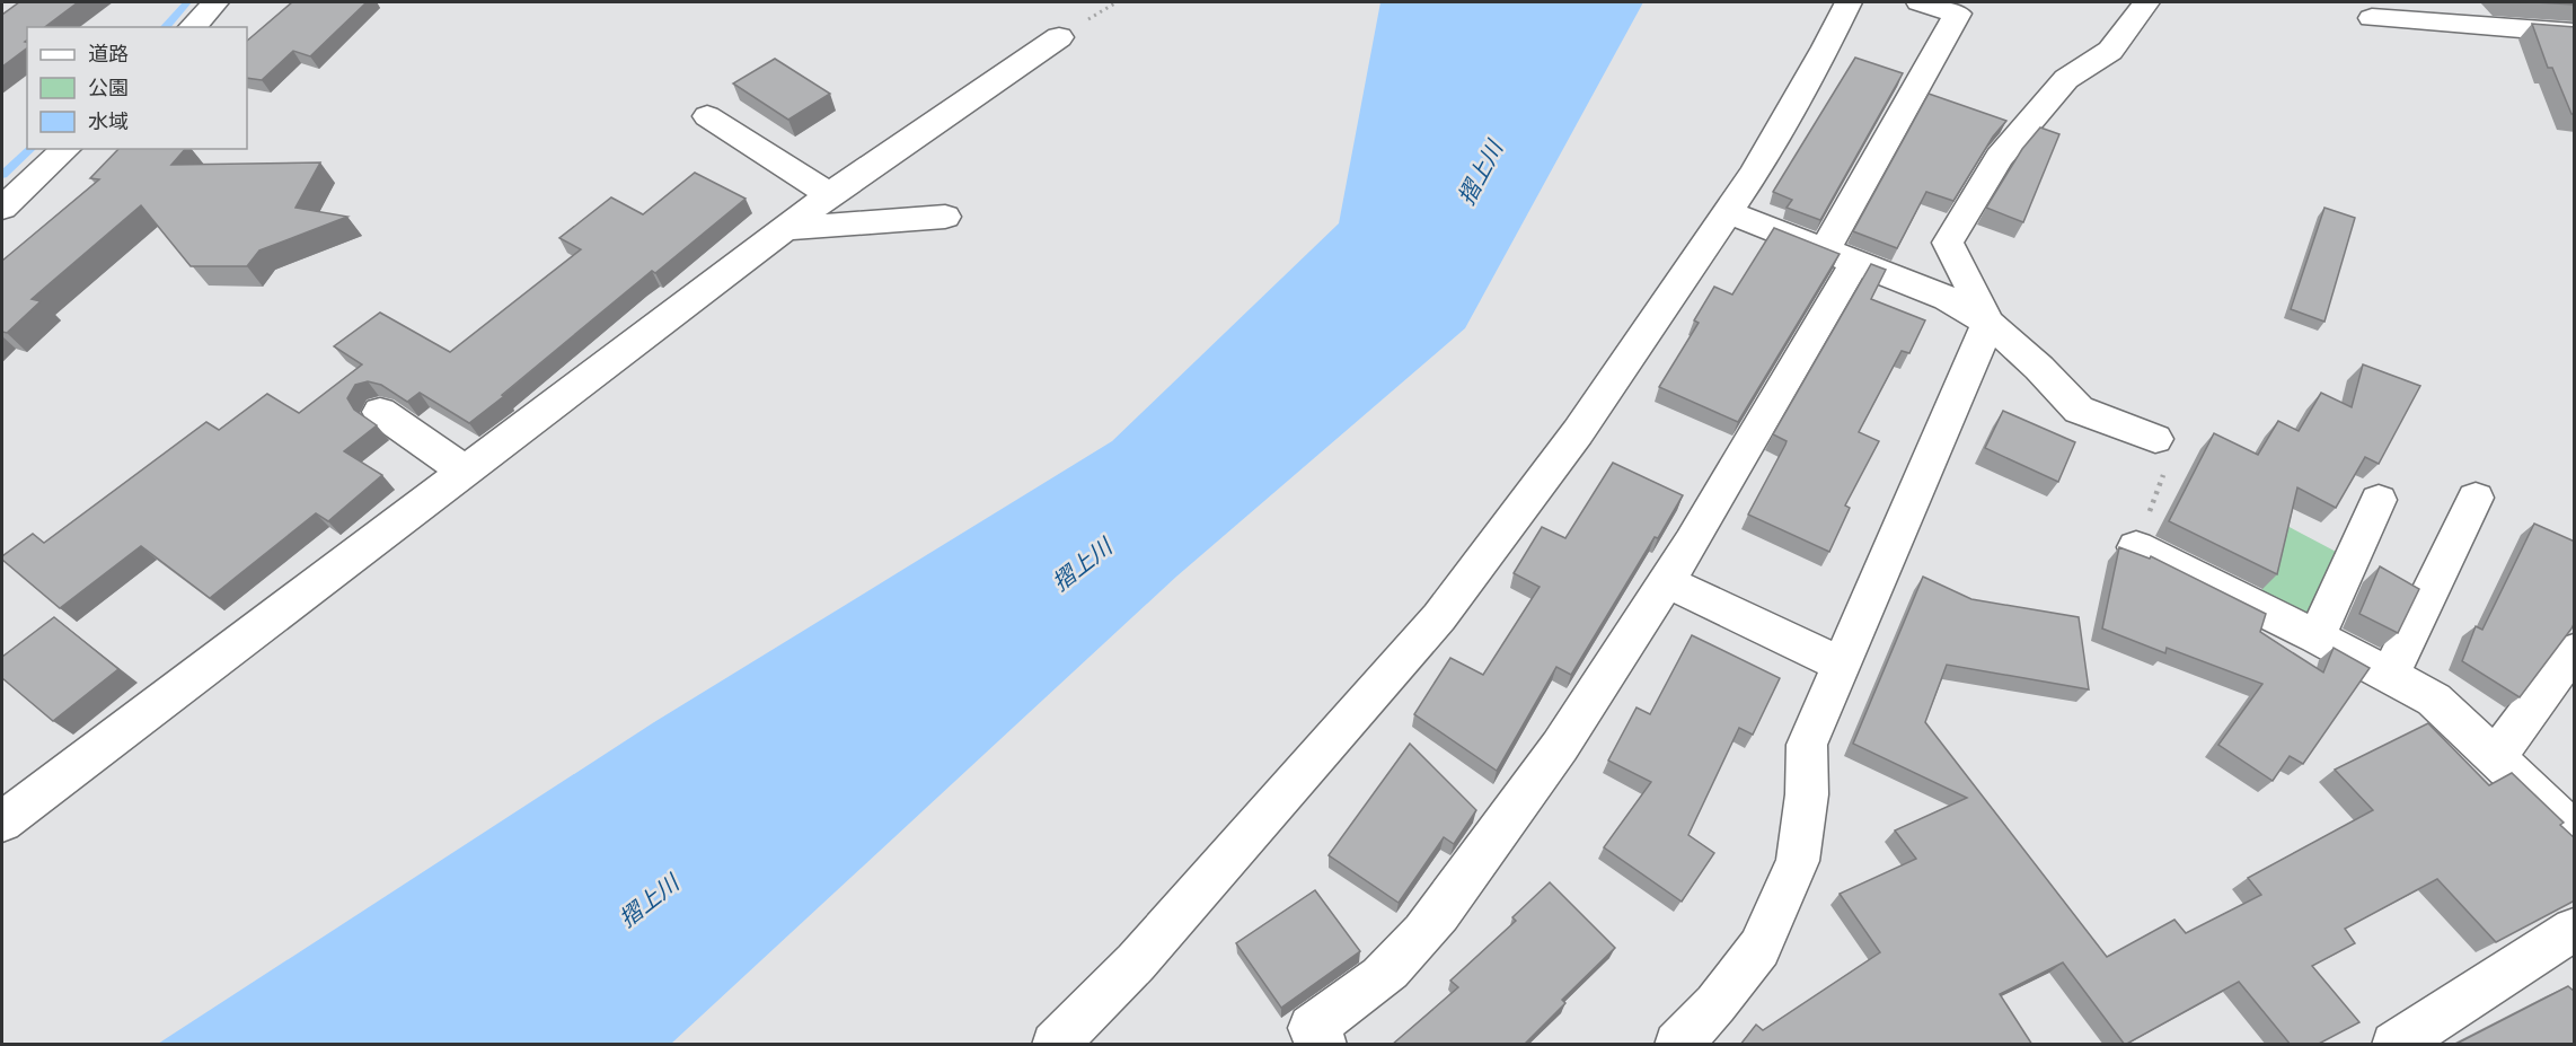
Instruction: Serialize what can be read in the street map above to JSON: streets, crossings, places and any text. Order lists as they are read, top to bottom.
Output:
{
  "water": ["摺上川"],
  "legend": ["道路", "公園", "水域"]
}
